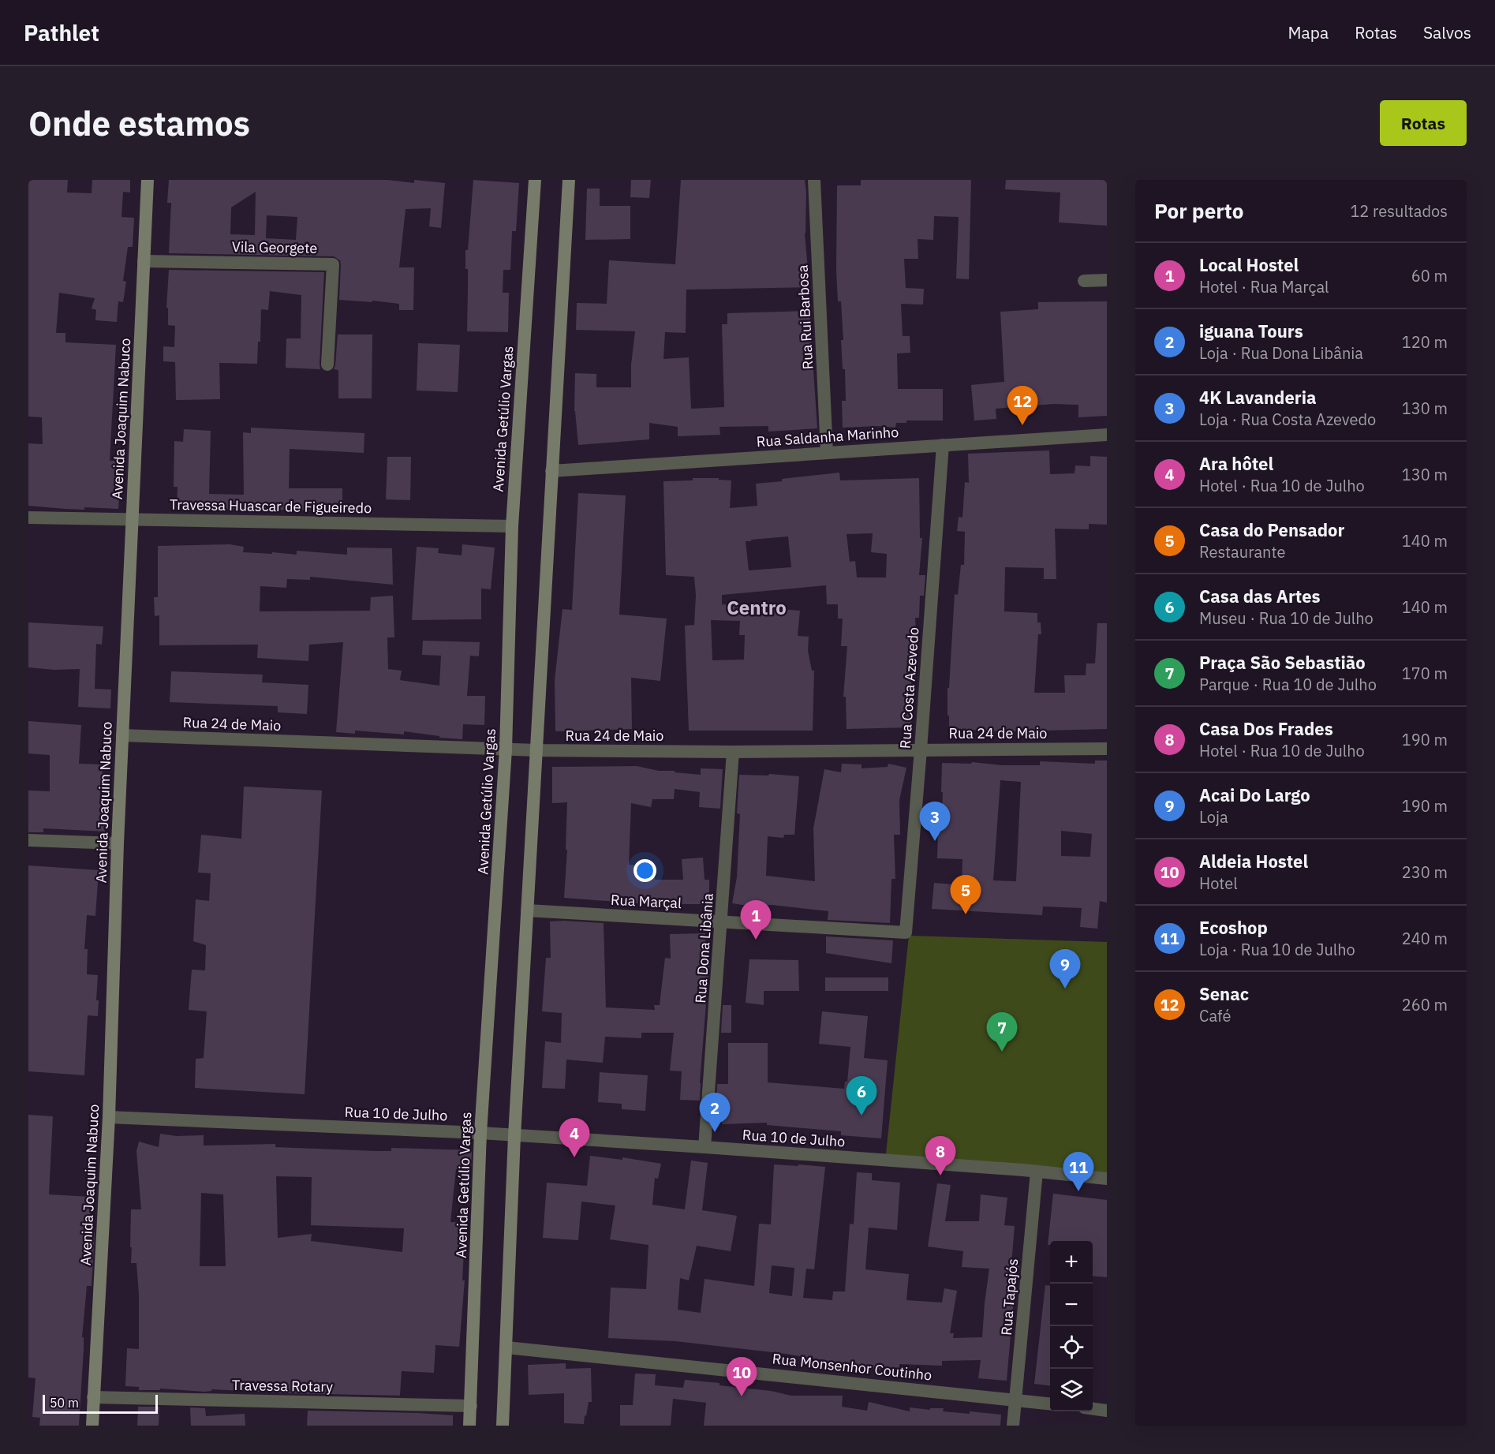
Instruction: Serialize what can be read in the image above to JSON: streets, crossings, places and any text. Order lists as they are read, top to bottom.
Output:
{
  "streets": {
    "main road": ["Avenida Joaquim Nabuco", "Avenida Getúlio Vargas"],
    "street": [
      "Vila Georgete",
      "Rua Rui Barbosa",
      "Rua Saldanha Marinho",
      "Travessa Huascar de Figueiredo",
      "Rua Costa Azevedo",
      "Rua 24 de Maio",
      "Rua Marçal",
      "Rua Dona Libânia",
      "Rua 10 de Julho",
      "Rua Tapajós",
      "Rua Monsenhor Coutinho",
      "Travessa Rotary"
    ]
  },
  "crossings": [
    ["Vila Georgete", "Avenida Joaquim Nabuco"],
    ["Rua Rui Barbosa", "Rua Saldanha Marinho"],
    ["Avenida Joaquim Nabuco", "Travessa Huascar de Figueiredo"],
    ["Avenida Joaquim Nabuco", "Rua 24 de Maio"],
    ["Avenida Joaquim Nabuco", "Rua 10 de Julho"],
    ["Avenida Joaquim Nabuco", "Travessa Rotary"],
    ["Avenida Getúlio Vargas", "Travessa Huascar de Figueiredo"],
    ["Avenida Getúlio Vargas", "Rua 24 de Maio"],
    ["Avenida Getúlio Vargas", "Rua 10 de Julho"],
    ["Avenida Getúlio Vargas", "Travessa Rotary"],
    ["Rua Saldanha Marinho", "Rua Costa Azevedo"],
    ["Rua Costa Azevedo", "Rua 24 de Maio"],
    ["Rua Costa Azevedo", "Rua Marçal"],
    ["Rua 24 de Maio", "Rua Dona Libânia"],
    ["Rua Marçal", "Rua Dona Libânia"],
    ["Rua Dona Libânia", "Rua 10 de Julho"],
    ["Rua 10 de Julho", "Rua Tapajós"],
    ["Rua Tapajós", "Rua Monsenhor Coutinho"]
  ],
  "districts": ["Centro"],
  "scale_bar": "50 m",
  "page": {
    "header": "Pathlet",
    "nav": ["Mapa", "Rotas", "Salvos"],
    "buttons": "Rotas",
    "title": "Onde estamos",
    "heading": ["Por perto", "12 resultados"],
    "list": [
      {
        "mark": "1",
        "name": "Local Hostel",
        "note": "Hotel · Rua Marçal",
        "value": "60 m"
      },
      {
        "mark": "2",
        "name": "iguana Tours",
        "note": "Loja · Rua Dona Libânia",
        "value": "120 m"
      },
      {
        "mark": "3",
        "name": "4K Lavanderia",
        "note": "Loja · Rua Costa Azevedo",
        "value": "130 m"
      },
      {
        "mark": "4",
        "name": "Ara hôtel",
        "note": "Hotel · Rua 10 de Julho",
        "value": "130 m"
      },
      {
        "mark": "5",
        "name": "Casa do Pensador",
        "note": "Restaurante",
        "value": "140 m"
      },
      {
        "mark": "6",
        "name": "Casa das Artes",
        "note": "Museu · Rua 10 de Julho",
        "value": "140 m"
      },
      {
        "mark": "7",
        "name": "Praça São Sebastião",
        "note": "Parque · Rua 10 de Julho",
        "value": "170 m"
      },
      {
        "mark": "8",
        "name": "Casa Dos Frades",
        "note": "Hotel · Rua 10 de Julho",
        "value": "190 m"
      },
      {
        "mark": "9",
        "name": "Acai Do Largo",
        "note": "Loja",
        "value": "190 m"
      },
      {
        "mark": "10",
        "name": "Aldeia Hostel",
        "note": "Hotel",
        "value": "230 m"
      },
      {
        "mark": "11",
        "name": "Ecoshop",
        "note": "Loja · Rua 10 de Julho",
        "value": "240 m"
      },
      {
        "mark": "12",
        "name": "Senac",
        "note": "Café",
        "value": "260 m"
      }
    ],
    "pins": [
      "12",
      "3",
      "5",
      "1",
      "9",
      "7",
      "6",
      "2",
      "4",
      "8",
      "11",
      "10"
    ],
    "map_buttons": ["+", "−"],
    "scale": "50 m"
  }
}
